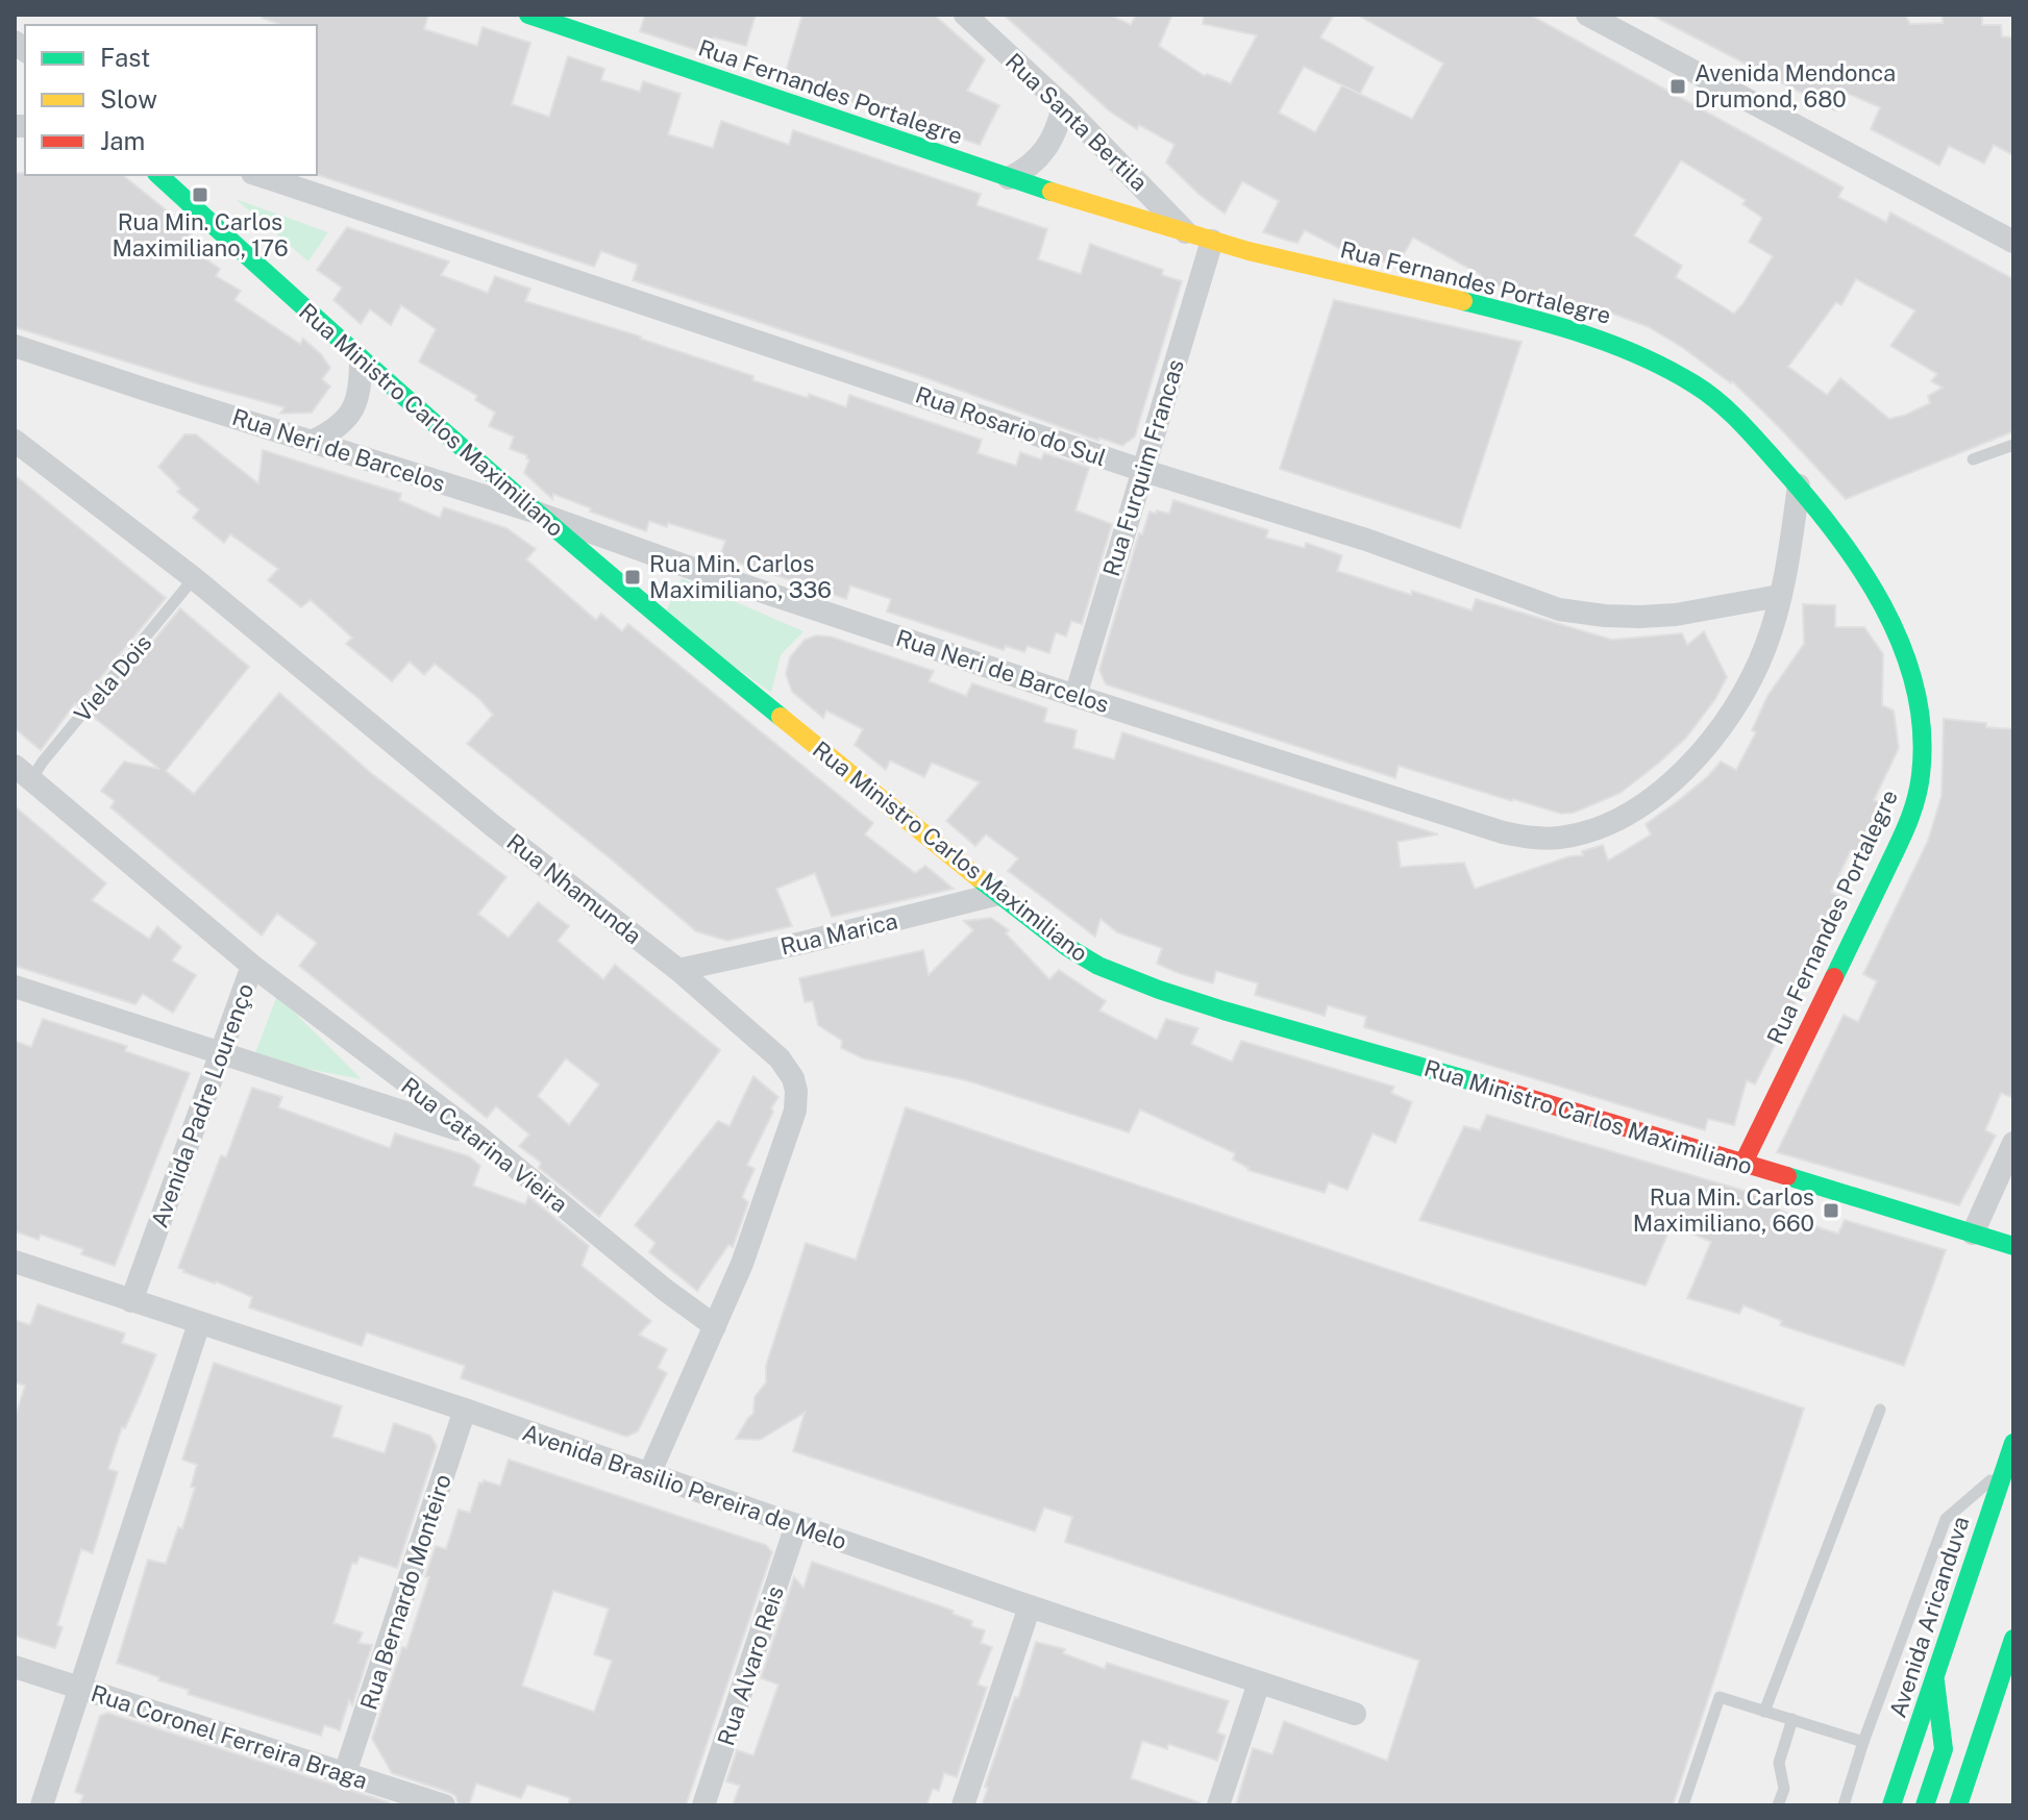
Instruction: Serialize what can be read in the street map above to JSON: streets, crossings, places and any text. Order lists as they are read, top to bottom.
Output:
{
  "streets": {
    "main road": ["Rua Fernandes Portalegre", "Rua Ministro Carlos Maximiliano", "Avenida Aricanduva"],
    "street": [
      "Rua Santa Bertila",
      "Rua Rosario do Sul",
      "Rua Neri de Barcelos",
      "Rua Furquim Francas",
      "Rua Nhamunda",
      "Rua Marica",
      "Avenida Padre Lourenço",
      "Rua Catarina Vieira",
      "Avenida Brasilio Pereira de Melo",
      "Rua Bernardo Monteiro",
      "Rua Alvaro Reis",
      "Rua Coronel Ferreira Braga"
    ],
    "lane": ["Viela Dois"]
  },
  "crossings": [
    ["Rua Fernandes Portalegre", "Rua Santa Bertila"],
    ["Rua Fernandes Portalegre", "Rua Ministro Carlos Maximiliano"],
    ["Rua Fernandes Portalegre", "Rua Neri de Barcelos"],
    ["Rua Fernandes Portalegre", "Rua Furquim Francas"],
    ["Rua Ministro Carlos Maximiliano", "Rua Neri de Barcelos"],
    ["Rua Ministro Carlos Maximiliano", "Rua Marica"],
    ["Rua Rosario do Sul", "Rua Neri de Barcelos"],
    ["Rua Rosario do Sul", "Rua Furquim Francas"],
    ["Rua Neri de Barcelos", "Rua Furquim Francas"],
    ["Viela Dois", "Rua Nhamunda"],
    ["Viela Dois", "Avenida Padre Lourenço"],
    ["Rua Nhamunda", "Rua Marica"],
    ["Rua Nhamunda", "Rua Catarina Vieira"],
    ["Rua Nhamunda", "Avenida Brasilio Pereira de Melo"],
    ["Avenida Padre Lourenço", "Rua Catarina Vieira"],
    ["Avenida Padre Lourenço", "Avenida Brasilio Pereira de Melo"],
    ["Avenida Brasilio Pereira de Melo", "Rua Bernardo Monteiro"],
    ["Avenida Brasilio Pereira de Melo", "Rua Alvaro Reis"],
    ["Rua Bernardo Monteiro", "Rua Coronel Ferreira Braga"]
  ],
  "places": {
    "transit": [
      "Avenida Mendonca Drumond, 680",
      "Rua Min. Carlos Maximiliano, 176",
      "Rua Min. Carlos Maximiliano, 336",
      "Rua Min. Carlos Maximiliano, 660"
    ]
  },
  "legend": ["Fast", "Slow", "Jam"]
}
